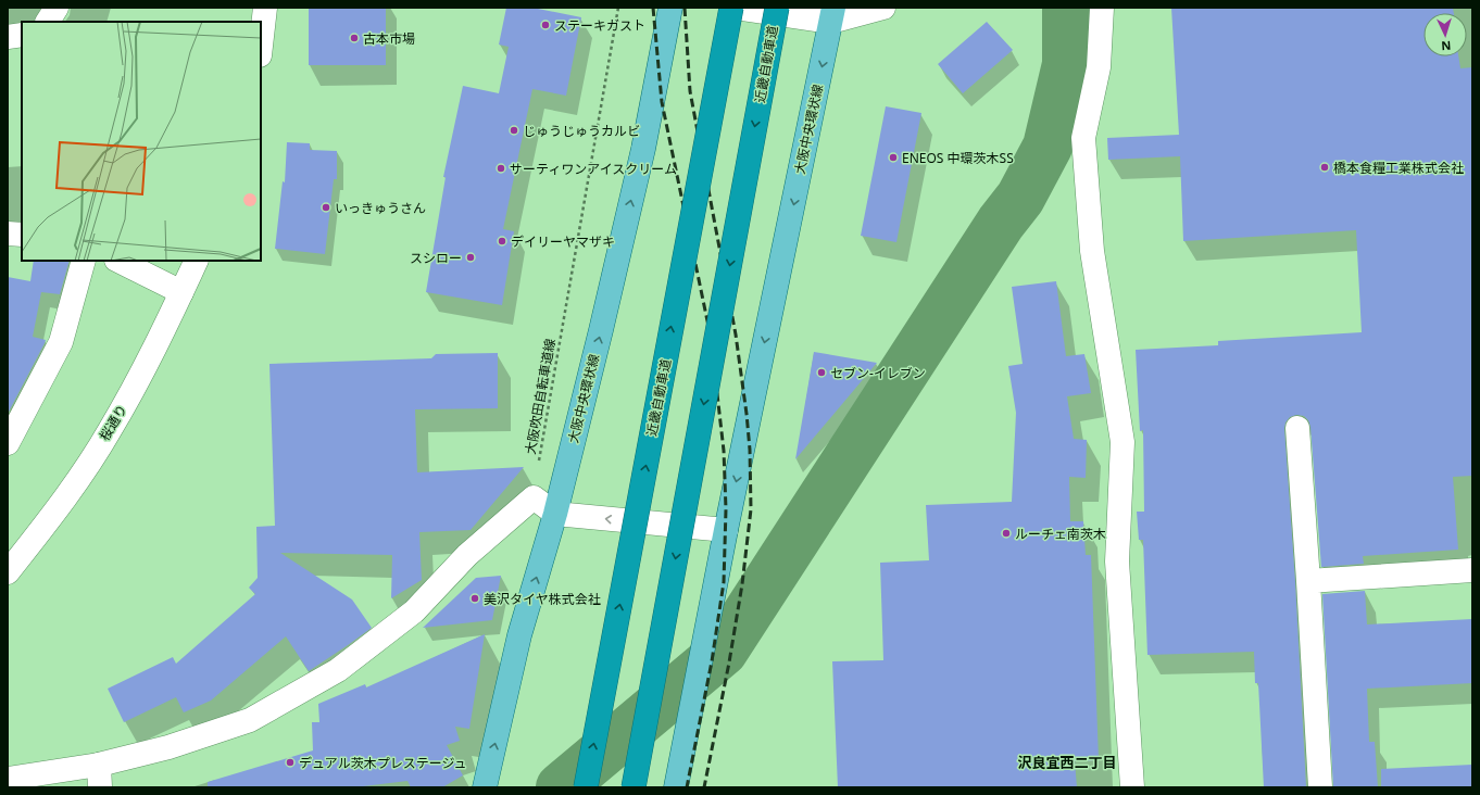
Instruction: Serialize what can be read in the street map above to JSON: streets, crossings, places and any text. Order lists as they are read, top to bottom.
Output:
{
  "streets": {
    "highway": ["近畿自動車道"],
    "main road": ["大阪中央環状線"],
    "street": ["桜通り"],
    "path": ["大阪吹田自転車道線"]
  },
  "districts": ["沢良宜西二丁目"],
  "places": [
    "ステーキガスト",
    "古本市場",
    "じゅうじゅうカルビ",
    "ENEOS 中環茨木SS",
    "橋本食糧工業株式会社",
    "サーティワンアイスクリーム",
    "いっきゅうさん",
    "デイリーヤマザキ",
    "スシロー",
    "セブン-イレブン",
    "ルーチェ南茨木",
    "美沢タイヤ株式会社",
    "デュアル茨木プレステージュ"
  ],
  "north": "bottom"
}
